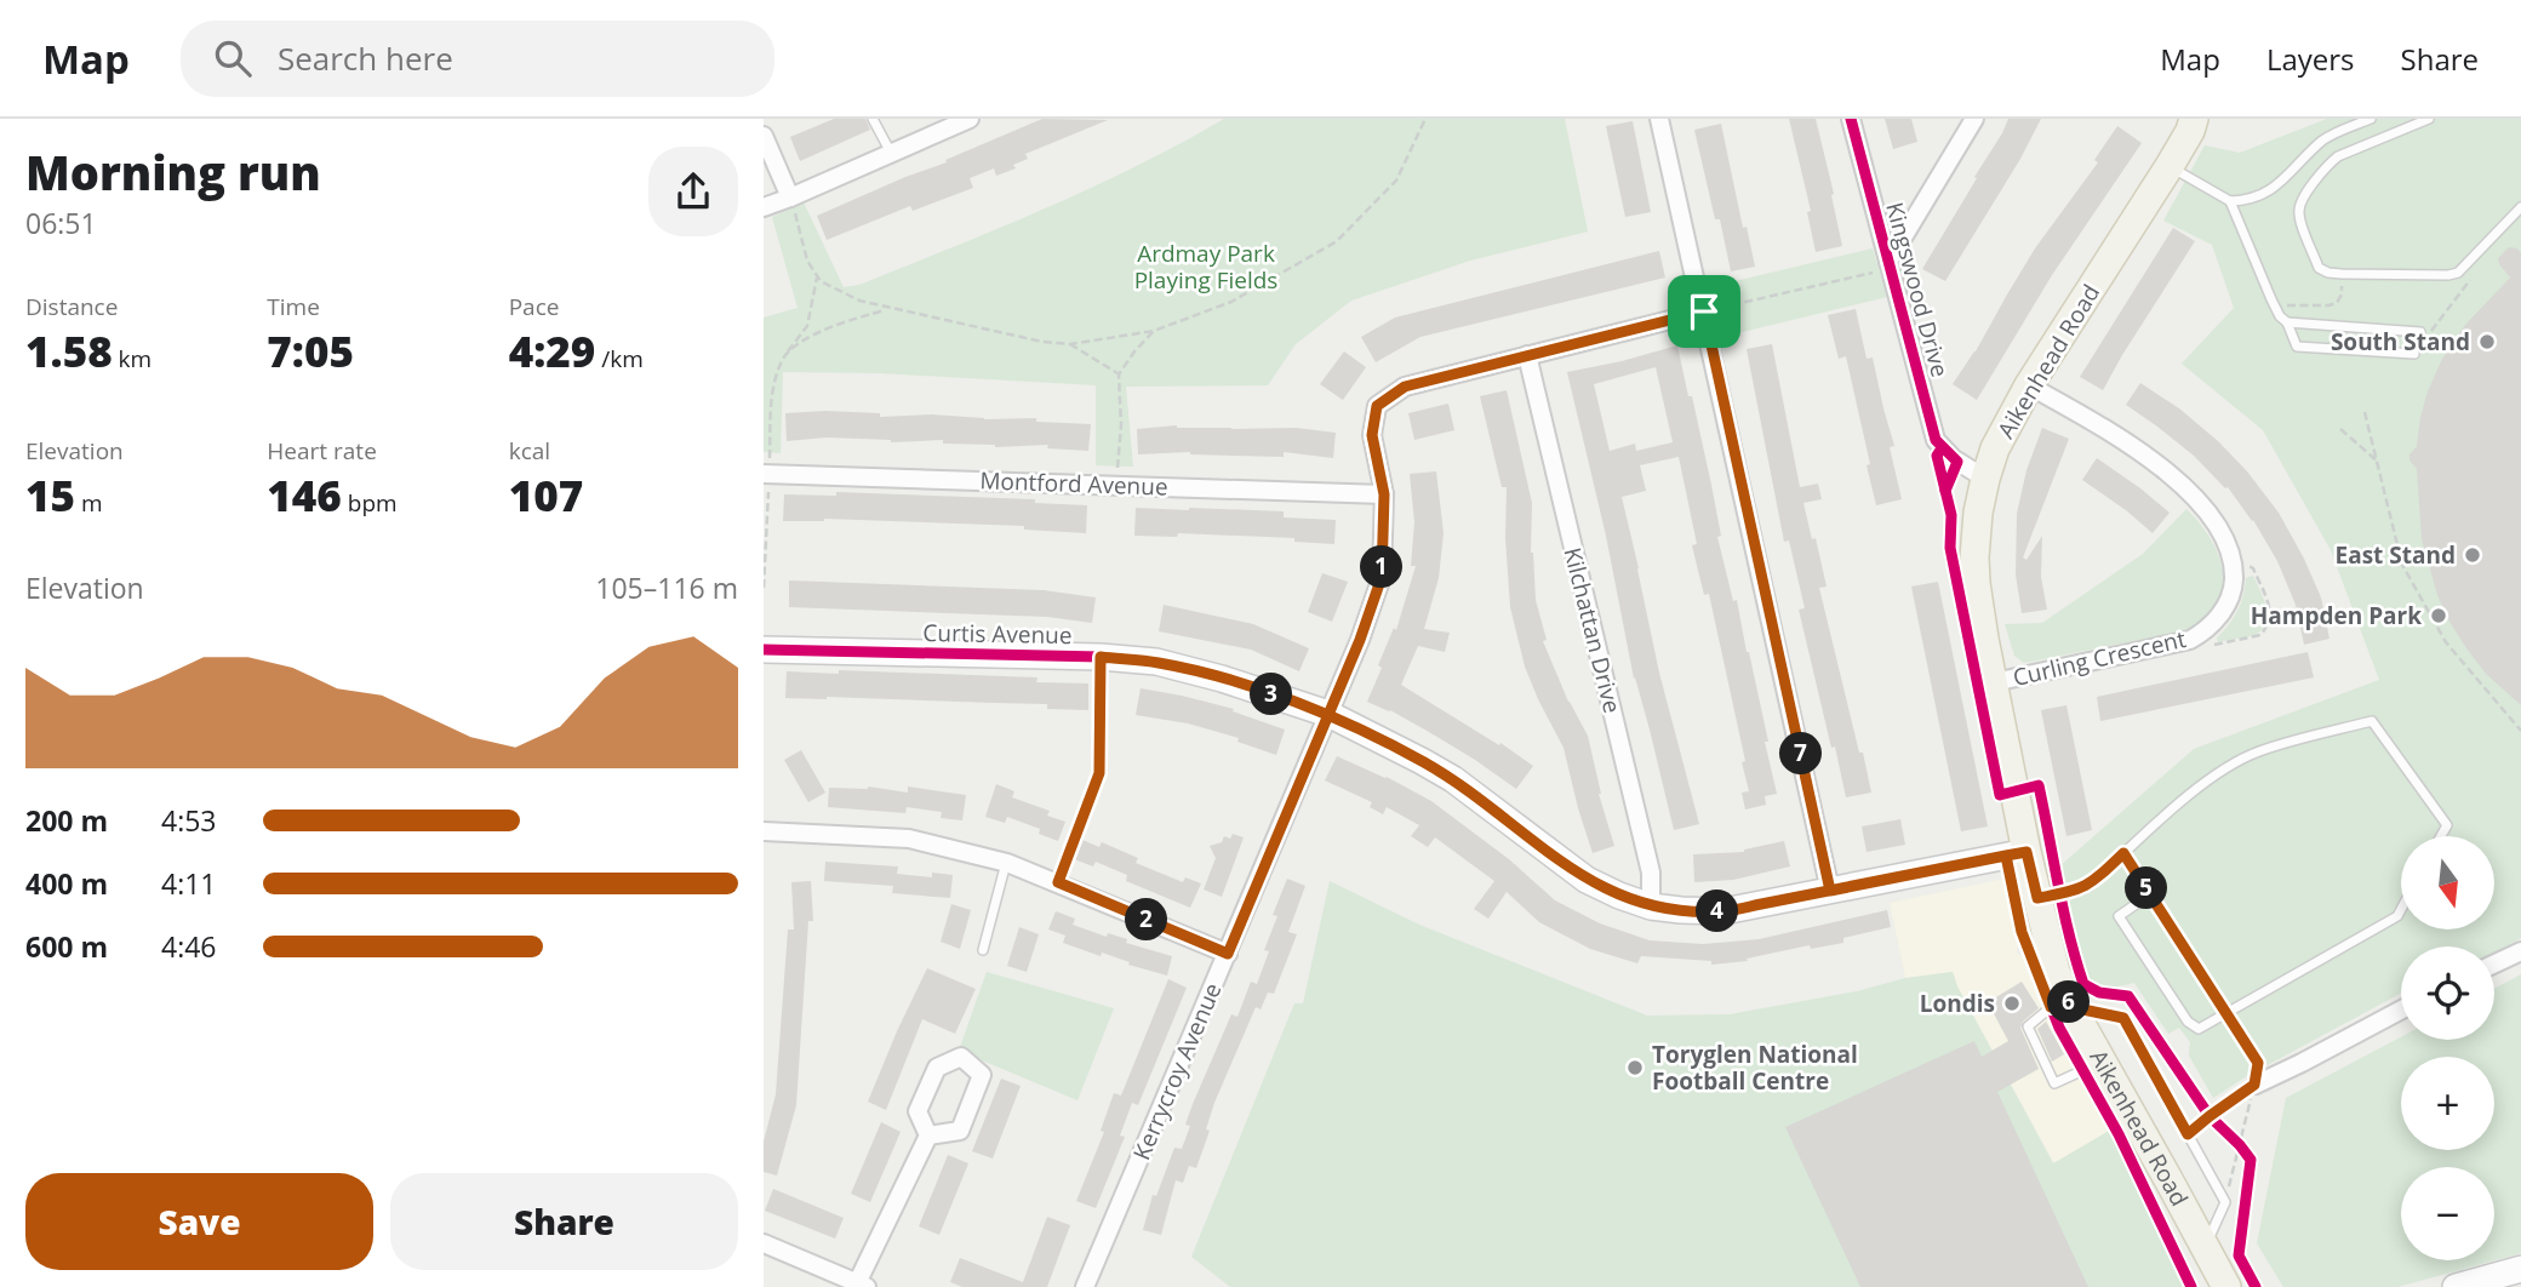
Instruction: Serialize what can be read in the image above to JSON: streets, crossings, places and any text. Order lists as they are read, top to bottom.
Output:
{
  "streets": {
    "main road": ["Aikenhead Road"],
    "street": [
      "Kingswood Drive",
      "Montford Avenue",
      "Kilchattan Drive",
      "Curtis Avenue",
      "Curling Crescent",
      "Kerrycroy Avenue"
    ]
  },
  "crossings": [
    ["Kingswood Drive", "Aikenhead Road"],
    ["Aikenhead Road", "Curtis Avenue"],
    ["Aikenhead Road", "Curling Crescent"],
    ["Montford Avenue", "Kerrycroy Avenue"],
    ["Kilchattan Drive", "Curtis Avenue"],
    ["Kilchattan Drive", "Kerrycroy Avenue"],
    ["Curtis Avenue", "Kerrycroy Avenue"]
  ],
  "parks": ["Ardmay Park Playing Fields"],
  "places": [
    "South Stand",
    "East Stand",
    "Hampden Park",
    "Londis",
    "Toryglen National Football Centre"
  ],
  "north": "bottom",
  "page": {
    "header": "Map",
    "search": "Search here",
    "nav": ["Map", "Layers", "Share"],
    "heading": ["Morning run", "06:51"],
    "stats": [
      ["Distance", "1.58 km"],
      ["Time", "7:05"],
      ["Pace", "4:29 /km"],
      ["Elevation", "15 m"],
      ["Heart rate", "146 bpm"],
      ["kcal", "107"]
    ],
    "pins": [
      "1",
      "3",
      "7",
      "5",
      "4",
      "2",
      "6"
    ],
    "chart": ["Elevation", "105–116 m"],
    "list": [
      {
        "name": "200 m",
        "note": "4:53"
      },
      {
        "name": "400 m",
        "note": "4:11"
      },
      {
        "name": "600 m",
        "note": "4:46"
      }
    ],
    "map_buttons": ["+", "−"],
    "buttons": ["Save", "Share"]
  }
}
